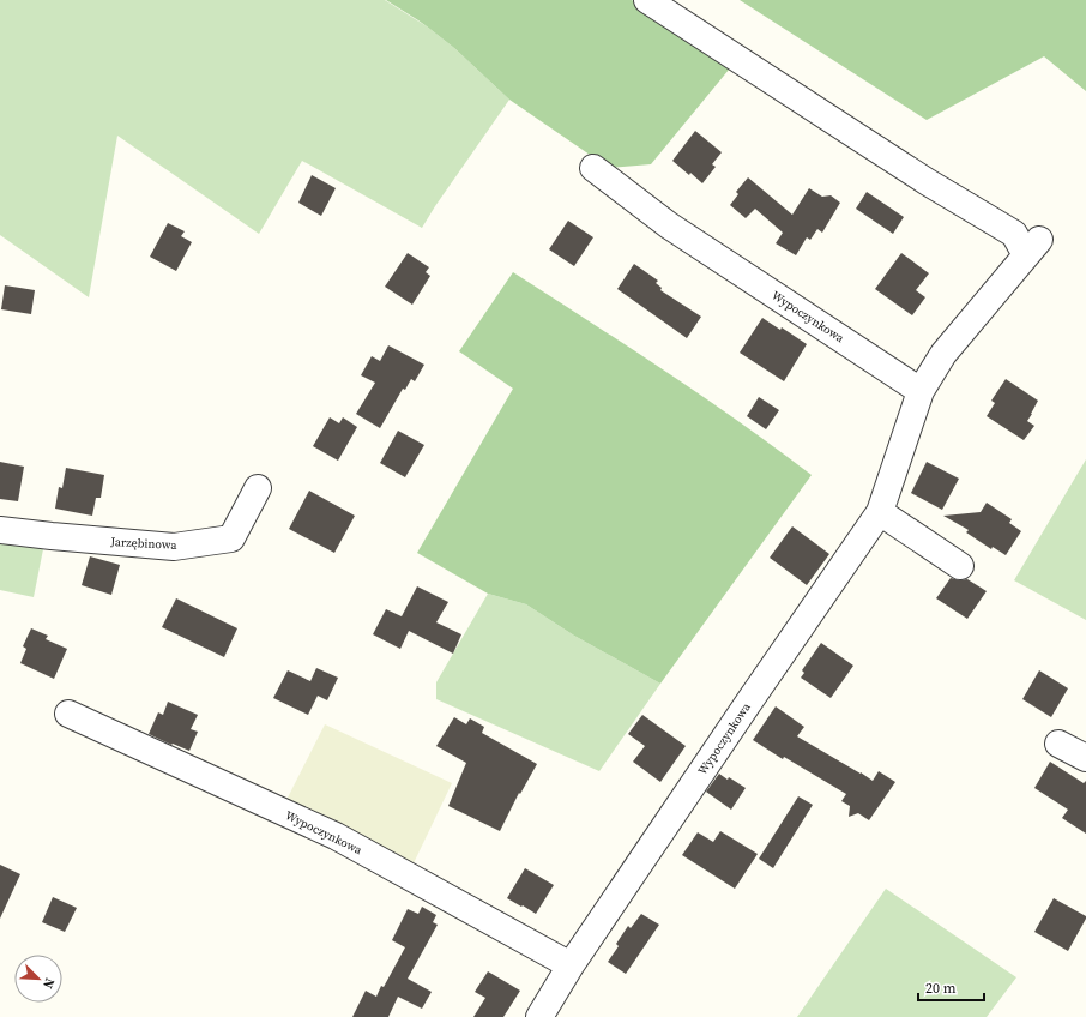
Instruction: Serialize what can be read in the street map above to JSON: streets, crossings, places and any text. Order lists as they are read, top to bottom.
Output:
{
  "streets": {
    "street": ["Wypoczynkowa", "Jarzębinowa"]
  },
  "scale_bar": "20 m",
  "north": "bottom right"
}
